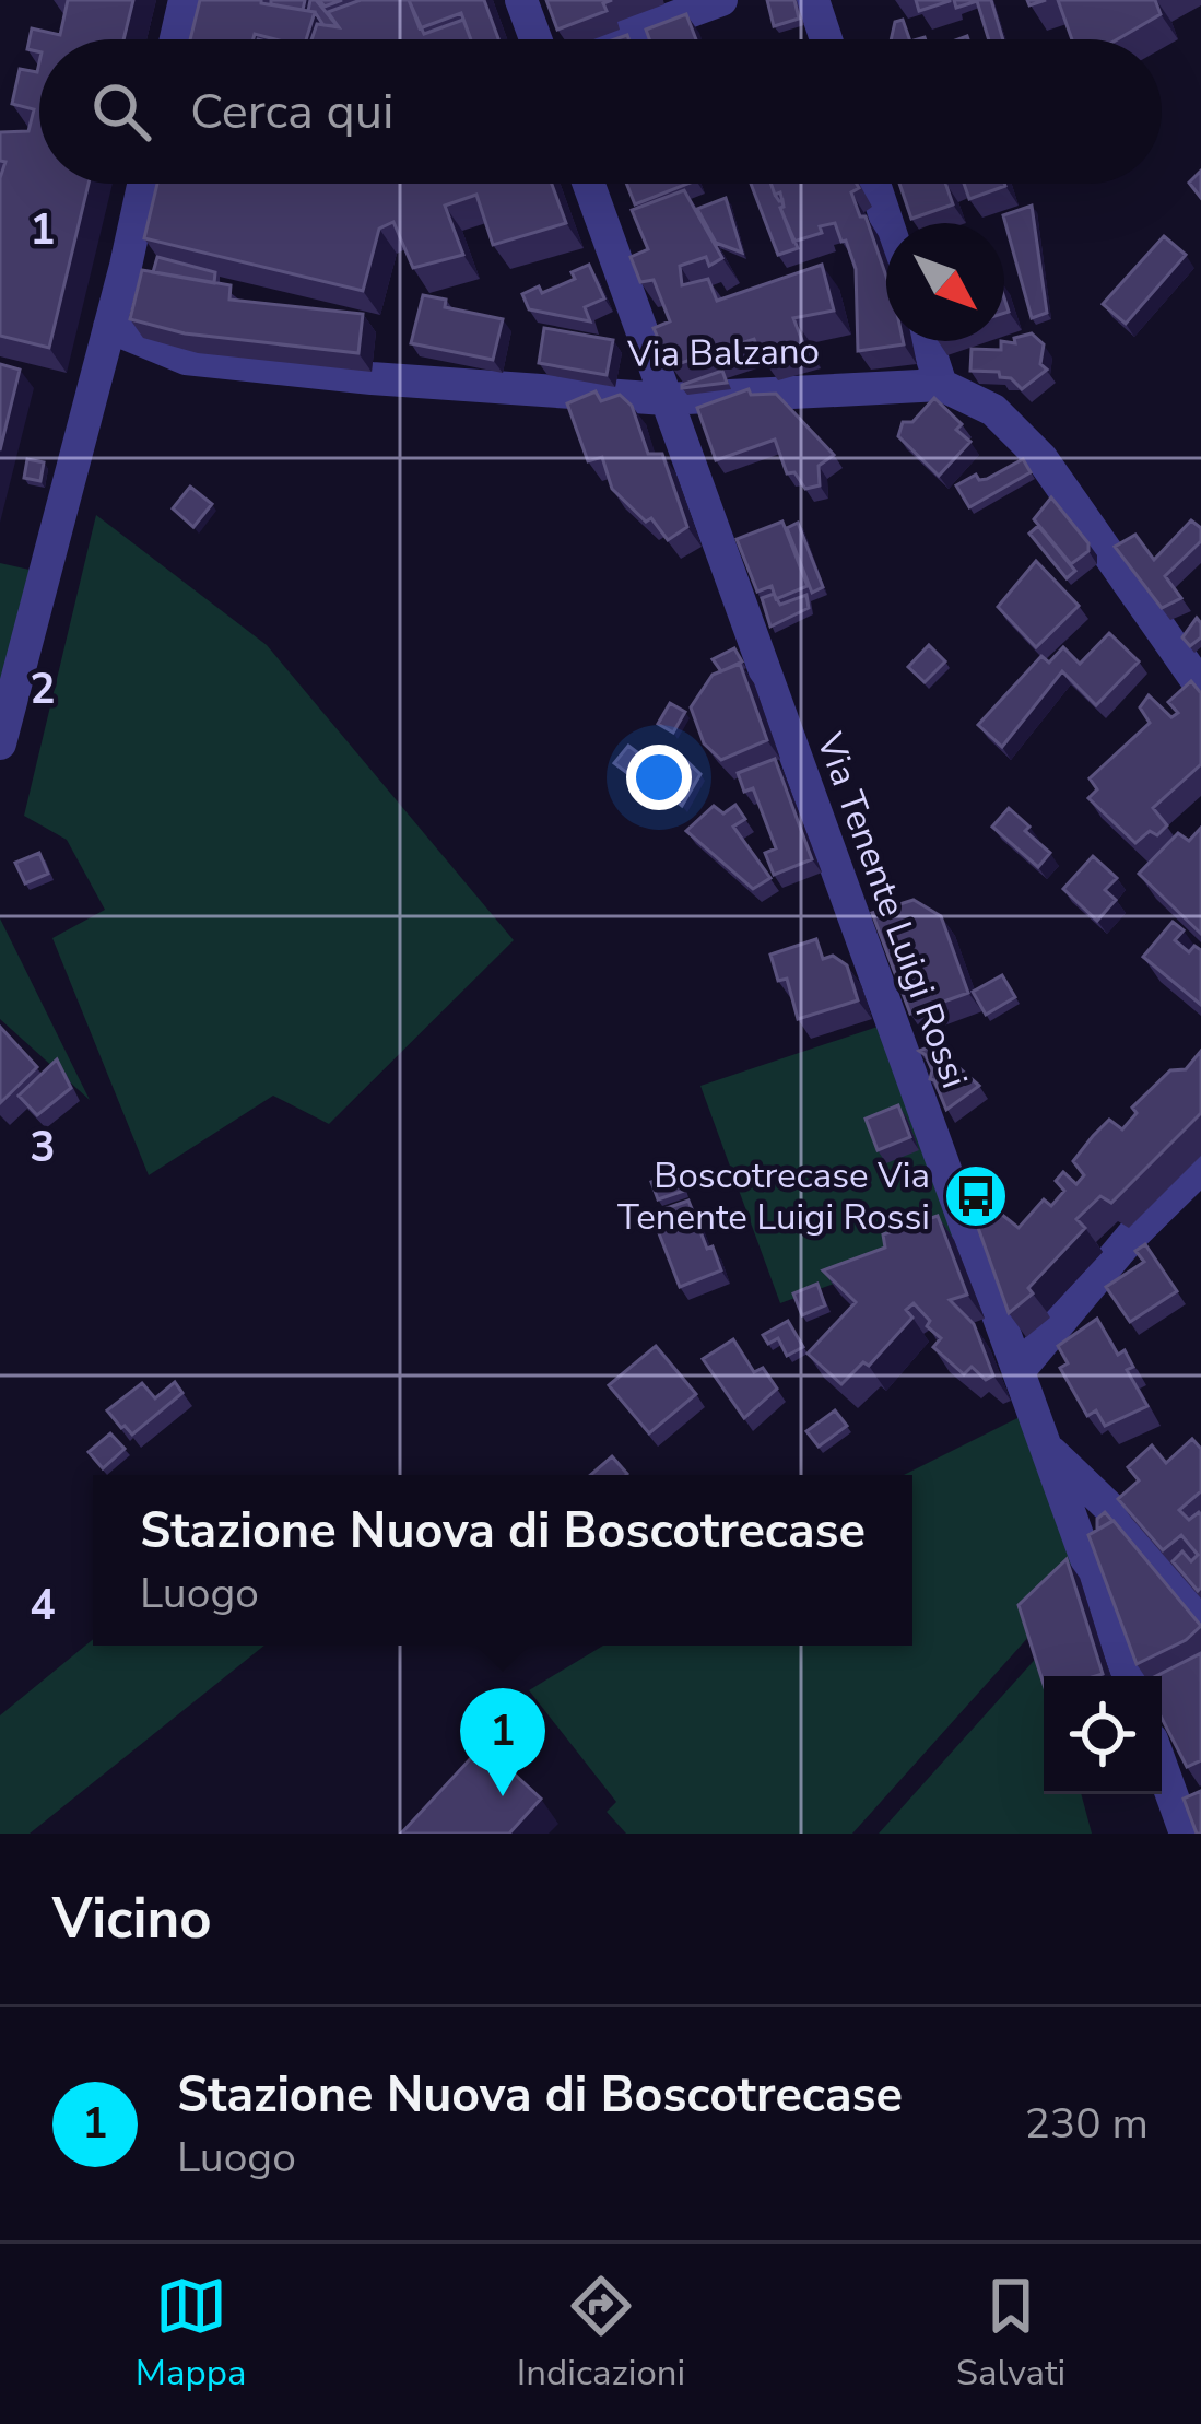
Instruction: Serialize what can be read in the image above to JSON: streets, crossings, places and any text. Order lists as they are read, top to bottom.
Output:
{
  "streets": {
    "street": ["Via Balzano", "Via Tenente Luigi Rossi"]
  },
  "crossings": [
    ["Via Balzano", "Via Tenente Luigi Rossi"]
  ],
  "places": {
    "bus stop": ["Boscotrecase Via Tenente Luigi Rossi"]
  },
  "north": "bottom right",
  "page": {
    "search": "Cerca qui",
    "popup": ["Stazione Nuova di Boscotrecase", "Luogo"],
    "pins": "1",
    "heading": "Vicino",
    "list": [
      {
        "mark": "1",
        "name": "Stazione Nuova di Boscotrecase",
        "note": "Luogo",
        "value": "230 m"
      }
    ],
    "nav": ["Mappa", "Indicazioni", "Salvati"]
  },
  "grid": {
    "rows": [
      "1",
      "2",
      "3",
      "4"
    ]
  }
}
